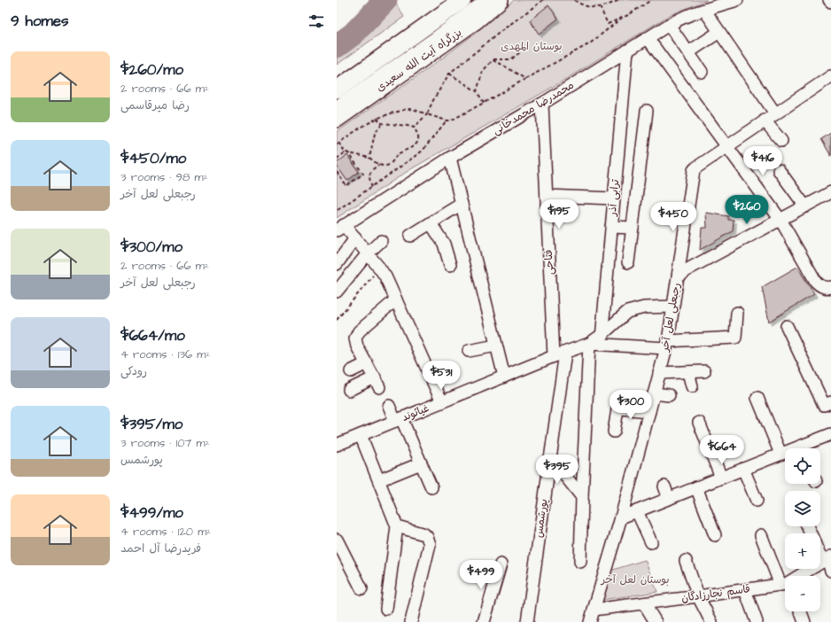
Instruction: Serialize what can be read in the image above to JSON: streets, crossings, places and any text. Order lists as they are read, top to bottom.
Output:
{
  "streets": {
    "highway": ["بزرگراه آیت الله سعیدی"],
    "street": [
      "محمدرضا محمدخانی",
      "ترابی آذر",
      "فتاحی",
      "رجبعلی لعل آخر",
      "غیاثوند",
      "پورشمس",
      "قاسم نجارزادگان"
    ]
  },
  "crossings": [
    ["محمدرضا محمدخانی", "ترابی آذر"],
    ["محمدرضا محمدخانی", "فتاحی"],
    ["ترابی آذر", "غیاثوند"],
    ["فتاحی", "غیاثوند"],
    ["رجبعلی لعل آخر", "قاسم نجارزادگان"],
    ["غیاثوند", "پورشمس"]
  ],
  "parks": ["بوستان المهدی", "بوستان لعل آخر"],
  "page": {
    "heading": "9 homes",
    "list": [
      {
        "name": "$260/mo",
        "note": "2 rooms · 66 m² · رضا میرقاسمی"
      },
      {
        "name": "$450/mo",
        "note": "3 rooms · 98 m² · رجبعلی لعل آخر"
      },
      {
        "name": "$300/mo",
        "note": "2 rooms · 66 m² · رجبعلی لعل آخر"
      },
      {
        "name": "$664/mo",
        "note": "4 rooms · 136 m² · رودکی"
      },
      {
        "name": "$395/mo",
        "note": "3 rooms · 107 m² · پورشمس"
      },
      {
        "name": "$499/mo",
        "note": "4 rooms · 120 m² · فریدرضا آل احمد"
      }
    ],
    "price": [
      "$416",
      "$260",
      "$195",
      "$450",
      "$531",
      "$300",
      "$664",
      "$395",
      "$499"
    ],
    "map_buttons": ["+", "−"]
  }
}
